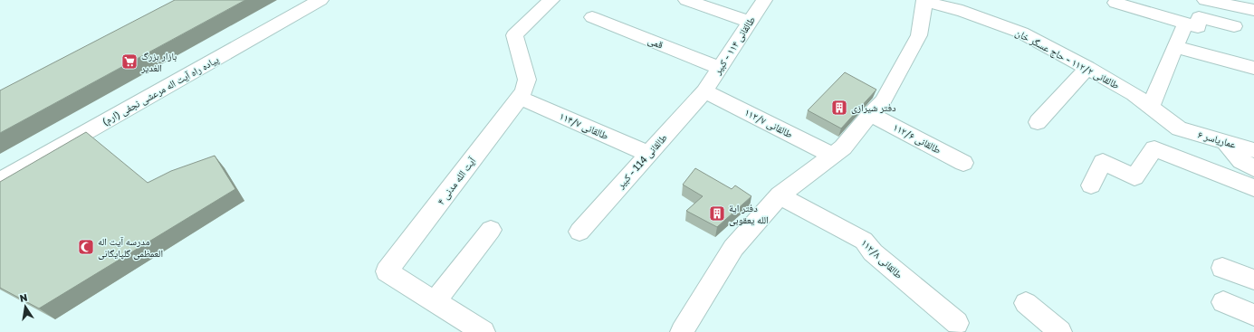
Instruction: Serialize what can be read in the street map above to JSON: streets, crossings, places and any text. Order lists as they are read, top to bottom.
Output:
{
  "streets": {
    "street": [
      "قمی",
      "طالقانی ۱۱۴ - کبیر",
      "طالقانی ۱۱۲/۲ - حاج عسگر خان",
      "پیاده راه آیت اله مرعشی نجفی (ارم)",
      "طالقانی ۱۱۲/۷",
      "طالقانی ۱۱۴/۷",
      "طالقانی ۱۱۲/۶",
      "عماریاسر ۶",
      "طالقانی 114 - کبیر",
      "۴ آیت الله مدنی",
      "طالقانی ۱۱۲/۸"
    ]
  },
  "crossings": [
    ["قمی", "طالقانی ۱۱۴ - کبیر"],
    ["طالقانی ۱۱۴ - کبیر", "طالقانی ۱۱۲/۷"],
    ["طالقانی ۱۱۴ - کبیر", "طالقانی 114 - کبیر"],
    ["طالقانی ۱۱۲/۲ - حاج عسگر خان", "عماریاسر ۶"],
    ["طالقانی ۱۱۲/۷", "طالقانی 114 - کبیر"],
    ["طالقانی ۱۱۴/۷", "طالقانی 114 - کبیر"],
    ["طالقانی ۱۱۴/۷", "۴ آیت الله مدنی"]
  ],
  "places": {
    "supermarket": ["بازار بزرگ الغدیر"],
    "building": ["دفتر شیرازی", "دفتر ایة الله یعقوبی"],
    "mosque": ["مدرسه آیت اله العمظمی گلپایگانی"]
  },
  "north": "top"
}
